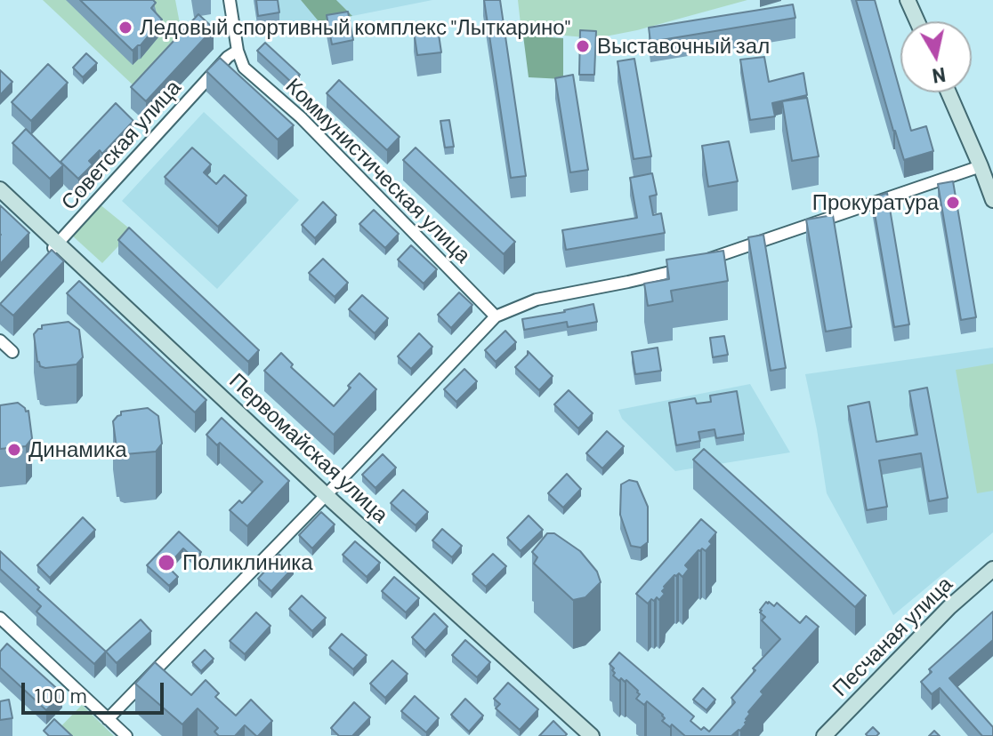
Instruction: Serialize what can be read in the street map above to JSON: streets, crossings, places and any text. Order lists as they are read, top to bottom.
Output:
{
  "streets": {
    "street": [
      "Советская улица",
      "Коммунистическая улица",
      "Первомайская улица",
      "Песчаная улица"
    ]
  },
  "crossings": [
    ["Советская улица", "Коммунистическая улица"],
    ["Советская улица", "Первомайская улица"]
  ],
  "places": [
    "Ледовый спортивный комплекс \"Лыткарино\"",
    "Выставочный зал",
    "Прокуратура",
    "Динамика",
    "Поликлиника"
  ],
  "scale_bar": "100 m",
  "north": "bottom"
}
